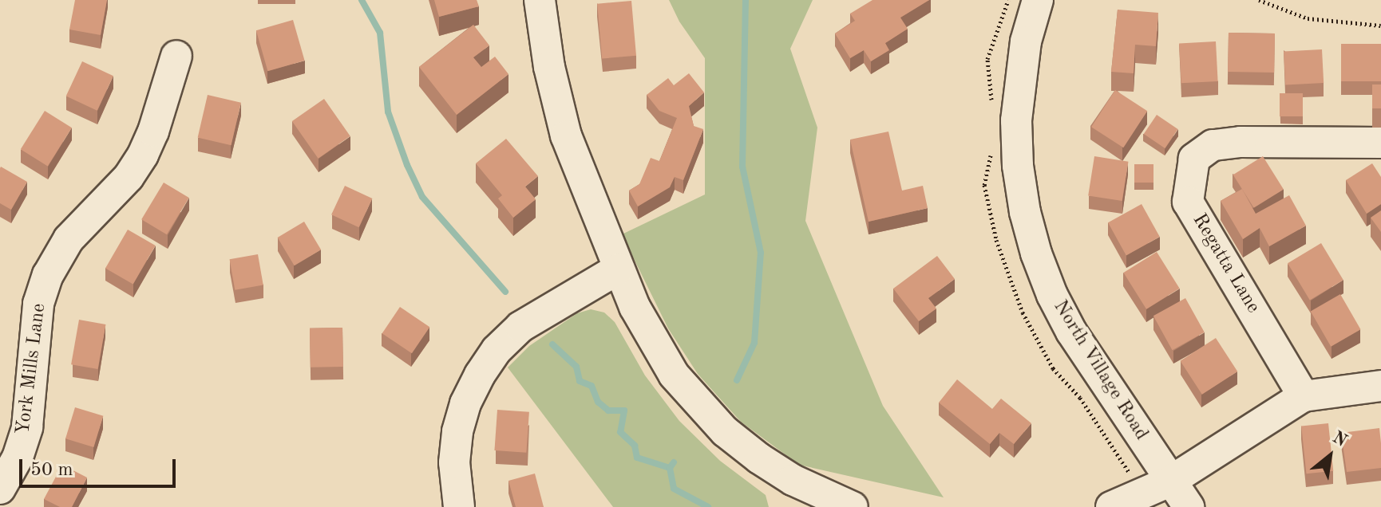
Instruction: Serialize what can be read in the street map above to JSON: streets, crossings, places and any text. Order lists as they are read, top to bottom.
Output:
{
  "streets": {
    "street": ["Regatta Lane", "York Mills Lane", "North Village Road"]
  },
  "scale_bar": "50 m",
  "north": "top right"
}
